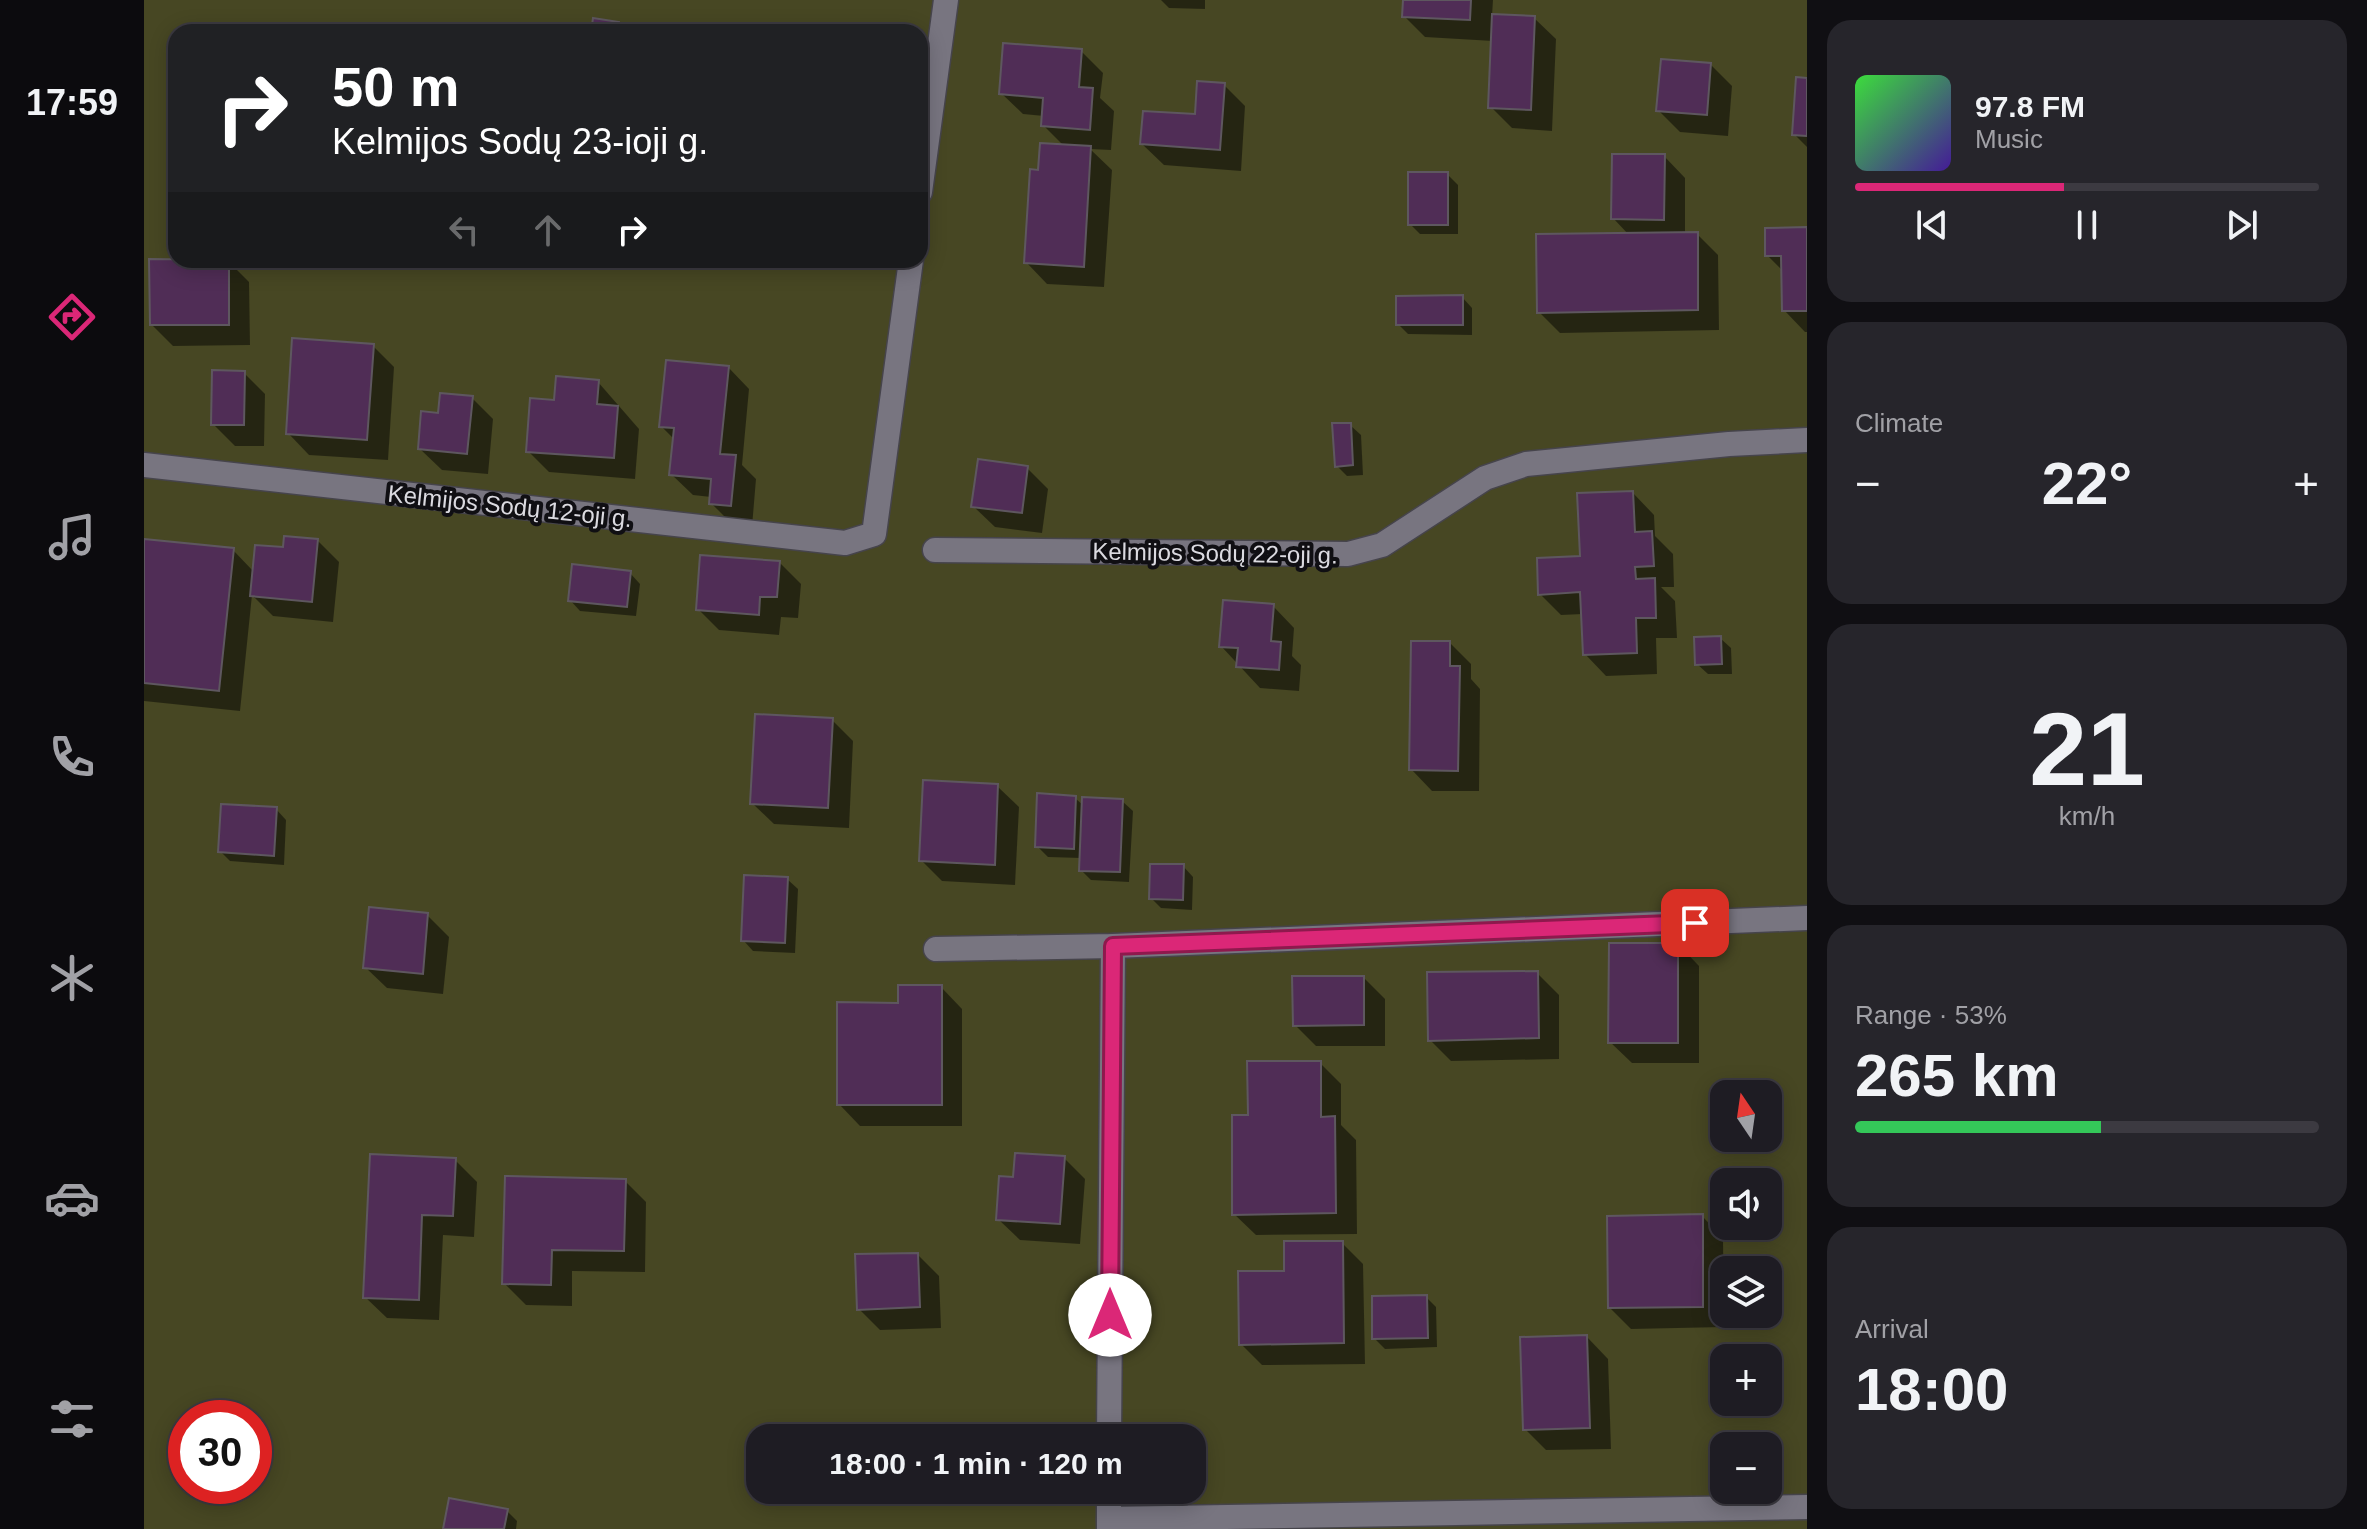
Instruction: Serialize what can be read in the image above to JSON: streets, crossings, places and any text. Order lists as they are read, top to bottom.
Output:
{
  "streets": {
    "street": ["Kelmijos Sodų 12-oji g.", "Kelmijos Sodų 22-oji g."]
  },
  "north": "top",
  "page": {
    "tabs": "17:59",
    "turn": ["50 m", "Kelmijos Sodų 23-ioji g."],
    "song": ["97.8 FM", "Music"],
    "tile": [
      "Climate",
      ["21", "km/h"],
      ["Range · 53%", "265 km"],
      ["Arrival", "18:00"]
    ],
    "heat": ["−", "22°", "+"],
    "map_buttons": ["+", "−"],
    "limit": "30",
    "trip": "18:00 · 1 min · 120 m"
  }
}
